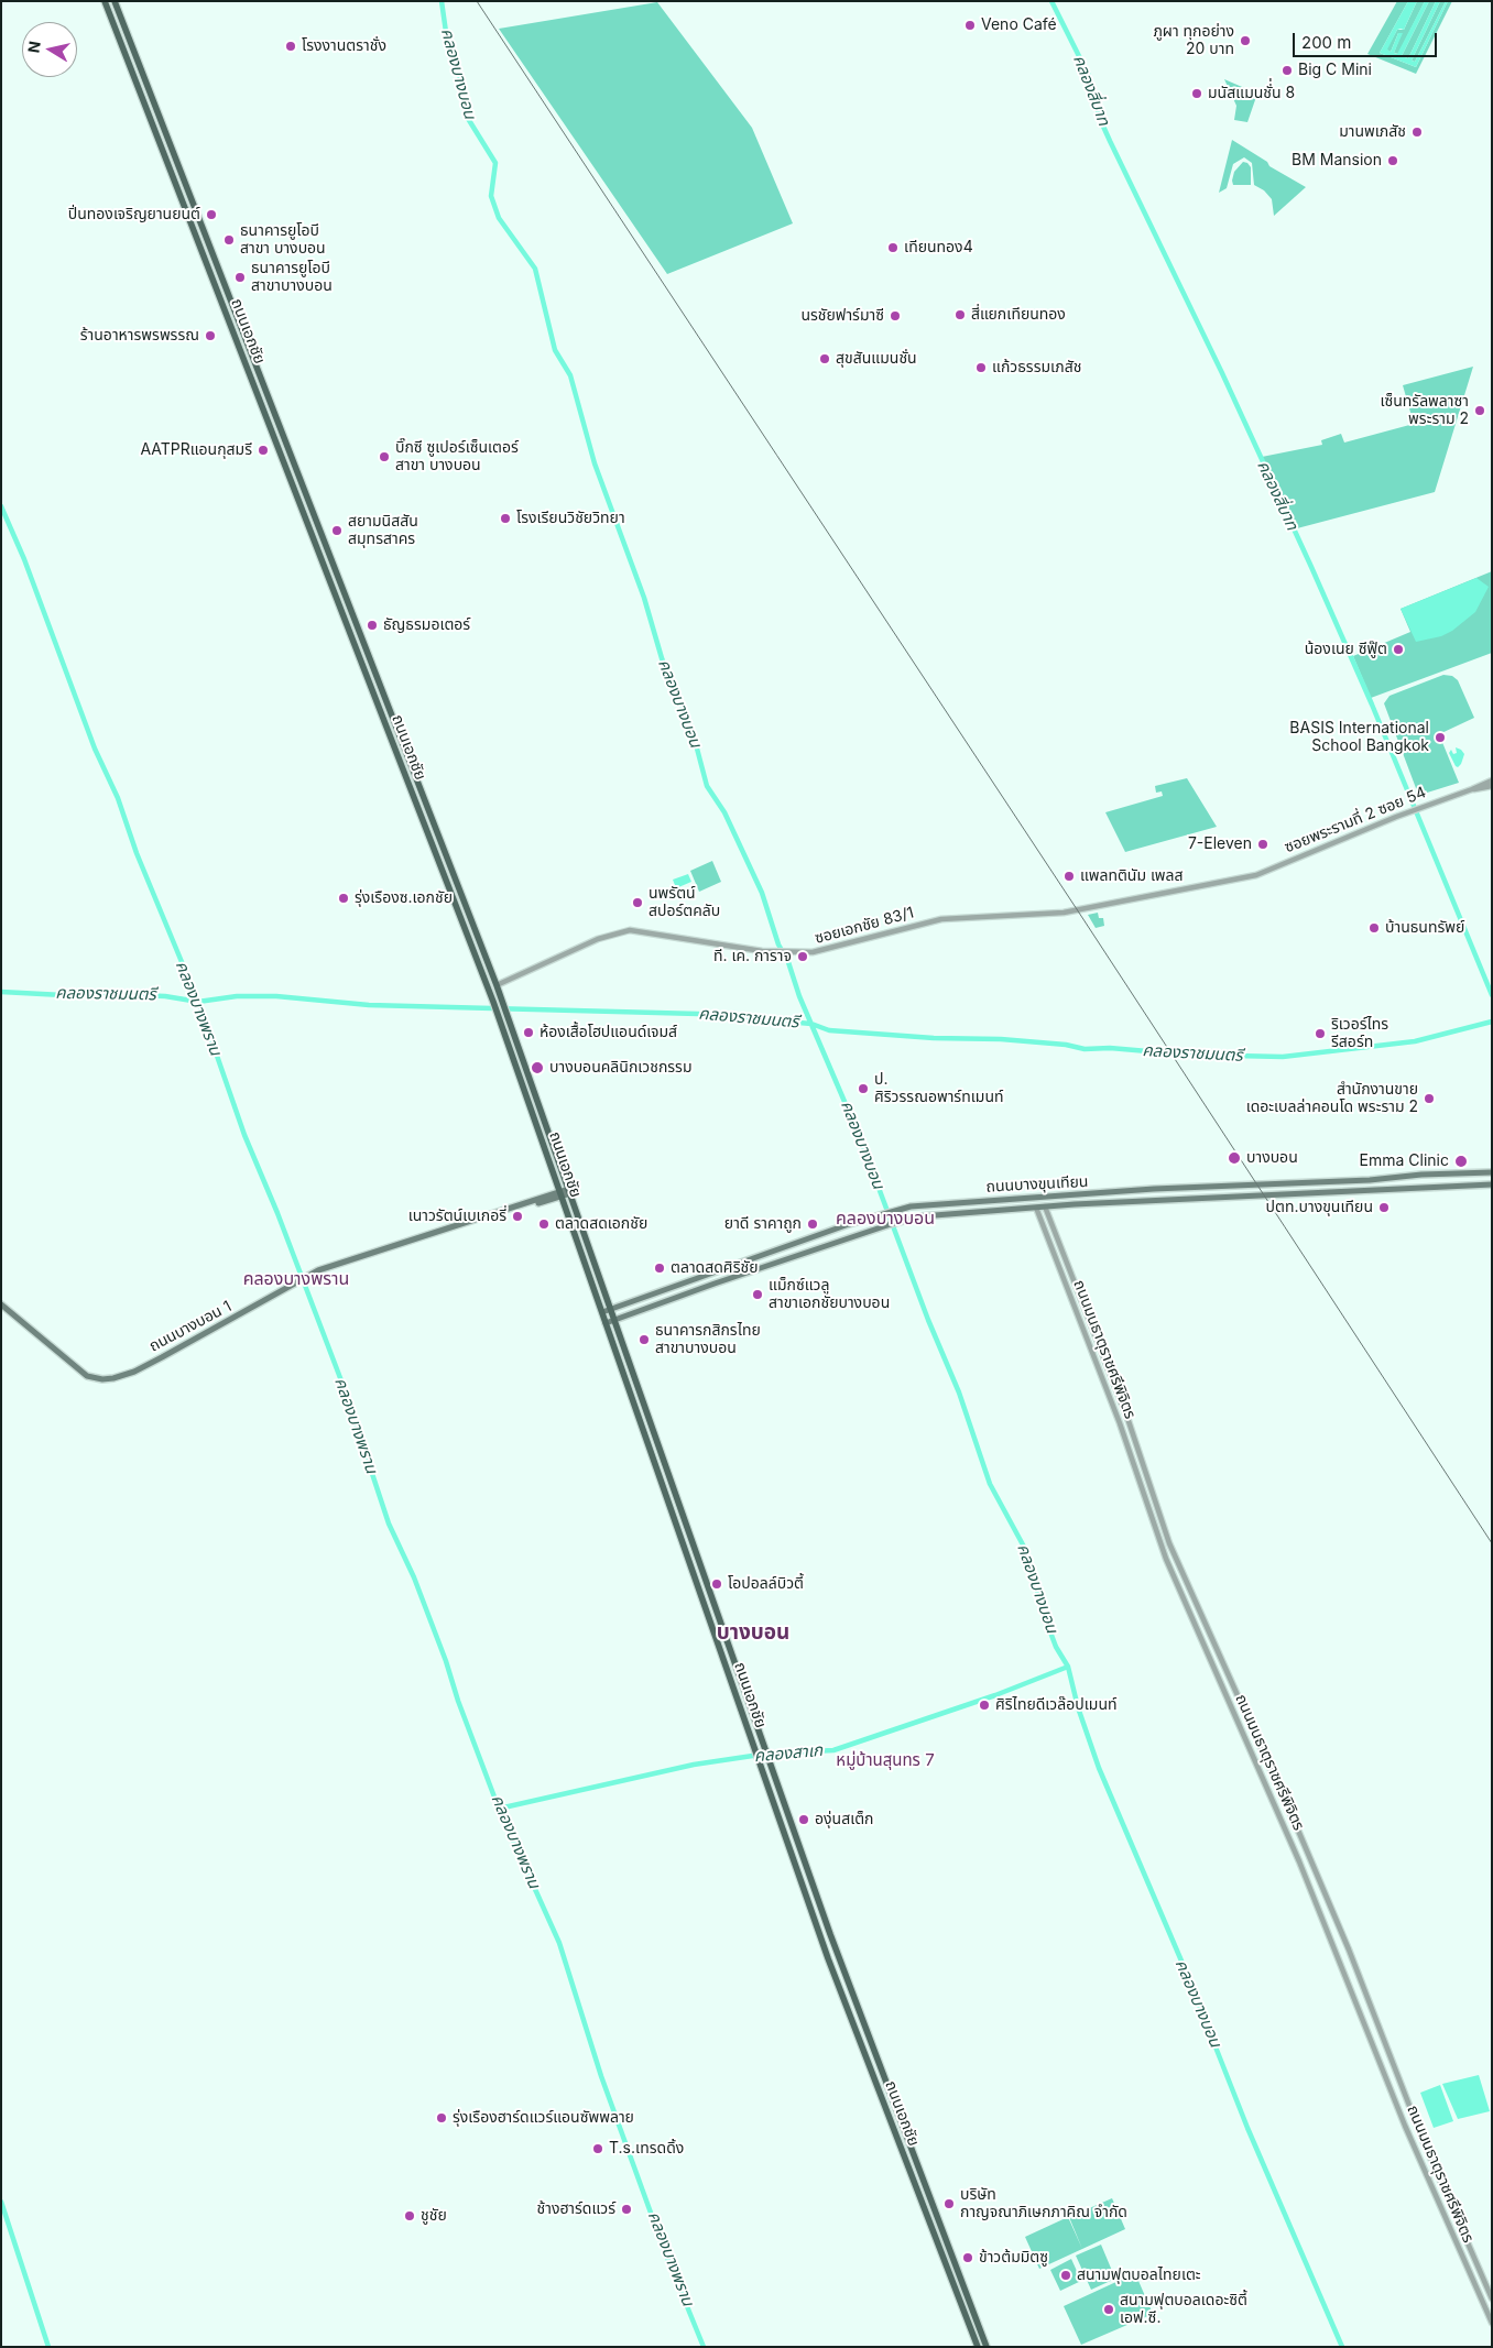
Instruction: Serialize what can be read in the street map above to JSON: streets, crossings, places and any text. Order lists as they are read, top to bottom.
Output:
{
  "streets": {
    "main road": ["ถนนเอกชัย", "ถนนบางขุนเทียน", "ถนนบางบอน 1"],
    "street": ["ซอยพระรามที่ 2 ซอย 54", "ซอยเอกชัย 83/1", "ถนนมนธาตุราชศรีพิจิตร"]
  },
  "crossings": [
    ["ถนนเอกชัย", "ซอยเอกชัย 83/1"],
    ["ถนนเอกชัย", "ถนนบางขุนเทียน"],
    ["ถนนเอกชัย", "ถนนบางบอน 1"],
    ["ซอยพระรามที่ 2 ซอย 54", "ซอยเอกชัย 83/1"],
    ["ถนนบางขุนเทียน", "ถนนมนธาตุราชศรีพิจิตร"]
  ],
  "districts": [
    "คลองบางบอน",
    "คลองบางพราน",
    "บางบอน",
    "หมู่บ้านสุนทร 7"
  ],
  "water": [
    "คลองบางบอน",
    "คลองสี่บาท",
    "คลองราชมนตรี",
    "คลองบางพราน",
    "คลองสาเก"
  ],
  "places": [
    "Veno Café",
    "ภูผา ทุกอย่าง 20 บาท",
    "โรงงานตราชั่ง",
    "Big C Mini",
    "มนัสแมนชั่่น 8",
    "มานพเภสัช",
    "BM Mansion",
    "ปิ่นทองเจริญยานยนต์",
    "ธนาคารยูโอบี สาขา บางบอน",
    "เทียนทอง4",
    "ธนาคารยูโอบี สาขาบางบอน",
    "สี่แยกเทียนทอง",
    "นรชัยฟาร์มาซี",
    "ร้านอาหารพรพรรณ",
    "สุขสันแมนชั่น",
    "แก้วธรรมเภสัช",
    "เซ็นทรัลพลาซา พระราม 2",
    "AATPRแอนกุสมรี",
    "บิ๊กซี ซูเปอร์เซ็นเตอร์ สาขา บางบอน",
    "โรงเรียนวิชัยวิทยา",
    "สยามนิสสัน สมุทรสาคร",
    "ธัญธรมอเตอร์",
    "น้องเนย ซีฟู๊ต",
    "BASIS International School Bangkok",
    "7-Eleven",
    "แพลทตินัม เพลส",
    "รุ่งเรืองซ.เอกชัย",
    "นพรัตน์ สปอร์ตคลับ",
    "บ้านธนทรัพย์",
    "ที. เค. การาจ",
    "ห้องเสื้อโฮปแอนด์เจมส์",
    "ริเวอร์ไทร รีสอร์ท",
    "บางบอนคลินิกเวชกรรม",
    "ป. ศิริวรรณอพาร์ทเมนท์",
    "สำนักงานขาย เดอะเบลล่าคอนโด พระราม 2",
    "บางบอน",
    "Emma Clinic",
    "ปตท.บางขุนเทียน",
    "เนาวรัตน์เบเกอรี่",
    "ตลาดสดเอกชัย",
    "ยาดี ราคาถูก",
    "ตลาดสดศิริชัย",
    "แม็กซ์แวลู สาขาเอกชัยบางบอน",
    "ธนาคารกสิกรไทย สาขาบางบอน",
    "โอปอลล์บิวตี้",
    "ศิริไทยดีเวล๊อปเมนท์",
    "องุ่นสเต็ก",
    "รุ่งเรืองฮาร์ดแวร์แอนซัพพลาย",
    "T.s.เทรดดิ้ง",
    "บริษัท กาญจณาภิเษกภาคิณ จำกัด",
    "ช้างฮาร์ดแวร์",
    "ชูชัย",
    "ข้าวต้มมิตซู",
    "สนามฟุตบอลไทยเตะ",
    "สนามฟุตบอลเดอะซิตี้ เอฟ.ซี."
  ],
  "scale_bar": "200 m",
  "north": "left"
}
